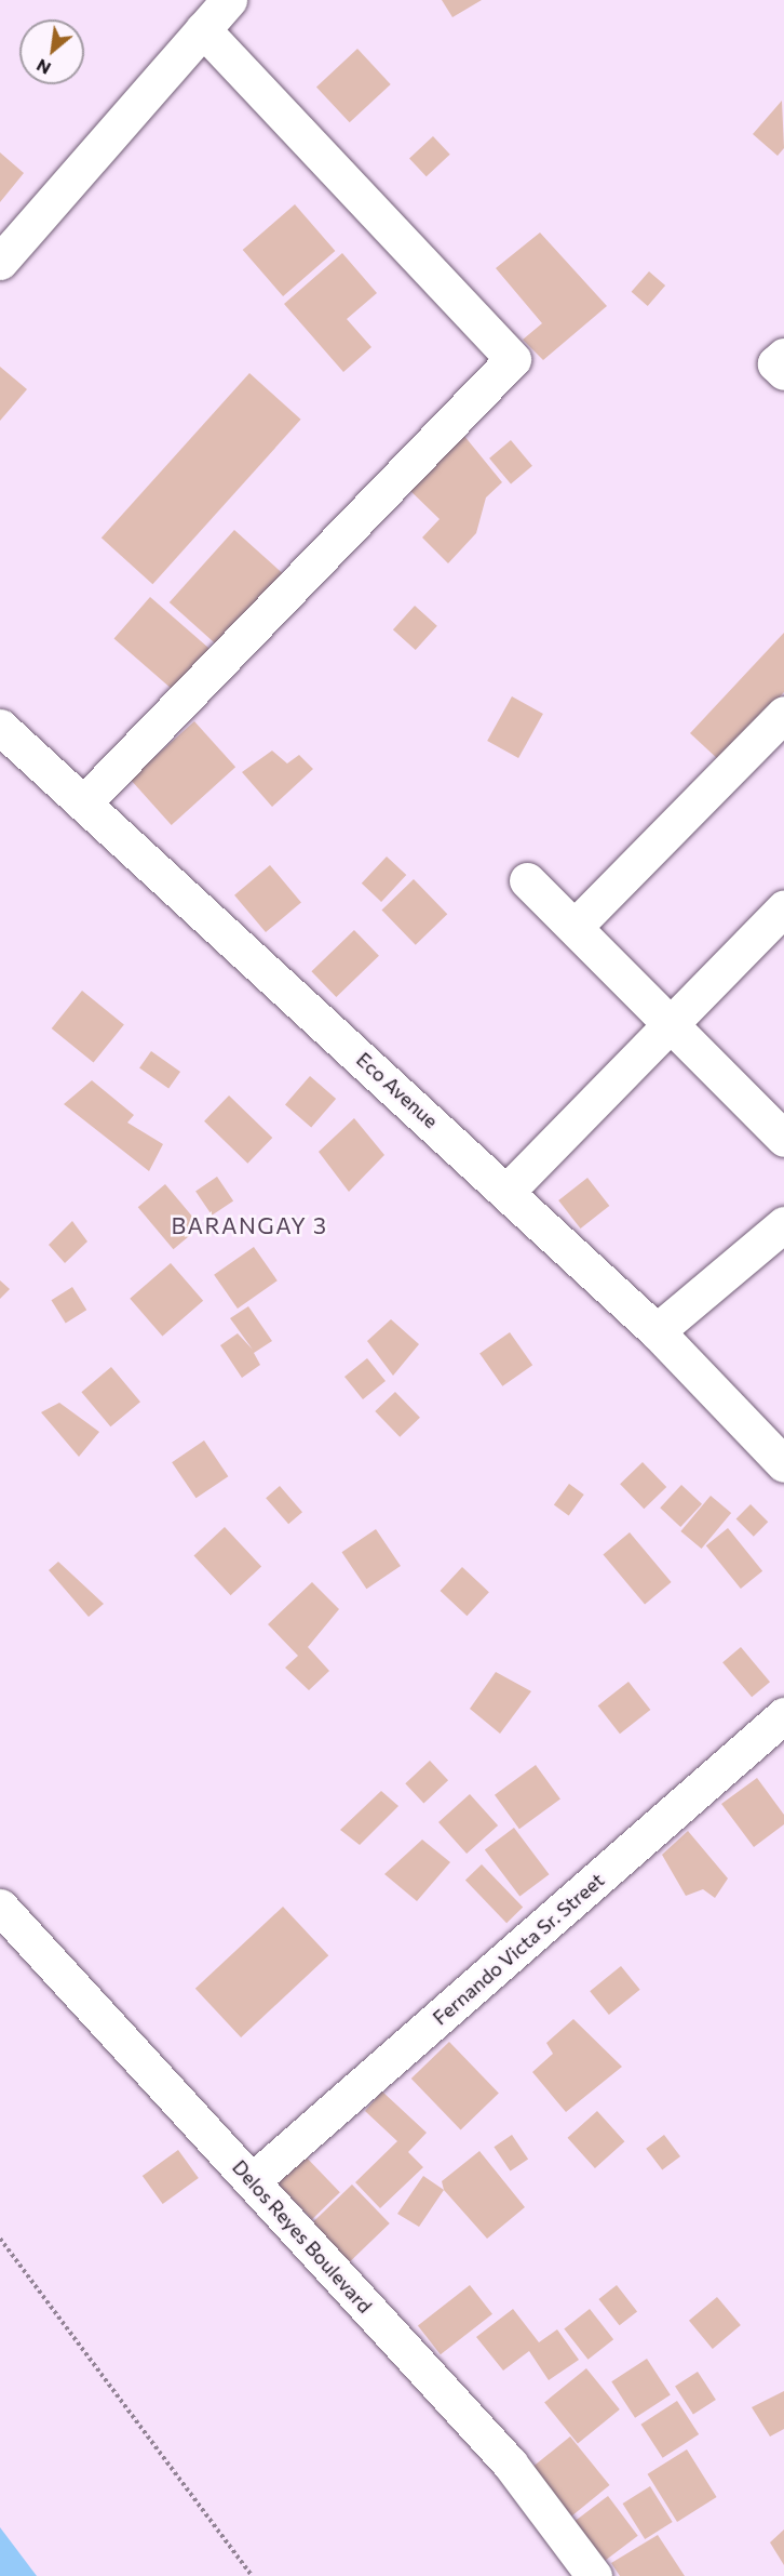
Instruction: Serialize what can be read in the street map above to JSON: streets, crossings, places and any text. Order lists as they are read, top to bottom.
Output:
{
  "streets": {
    "street": ["Eco Avenue", "Fernando Victa Sr. Street", "Delos Reyes Boulevard"]
  },
  "crossings": [
    ["Fernando Victa Sr. Street", "Delos Reyes Boulevard"]
  ],
  "districts": ["BARANGAY 3"],
  "north": "bottom left"
}
